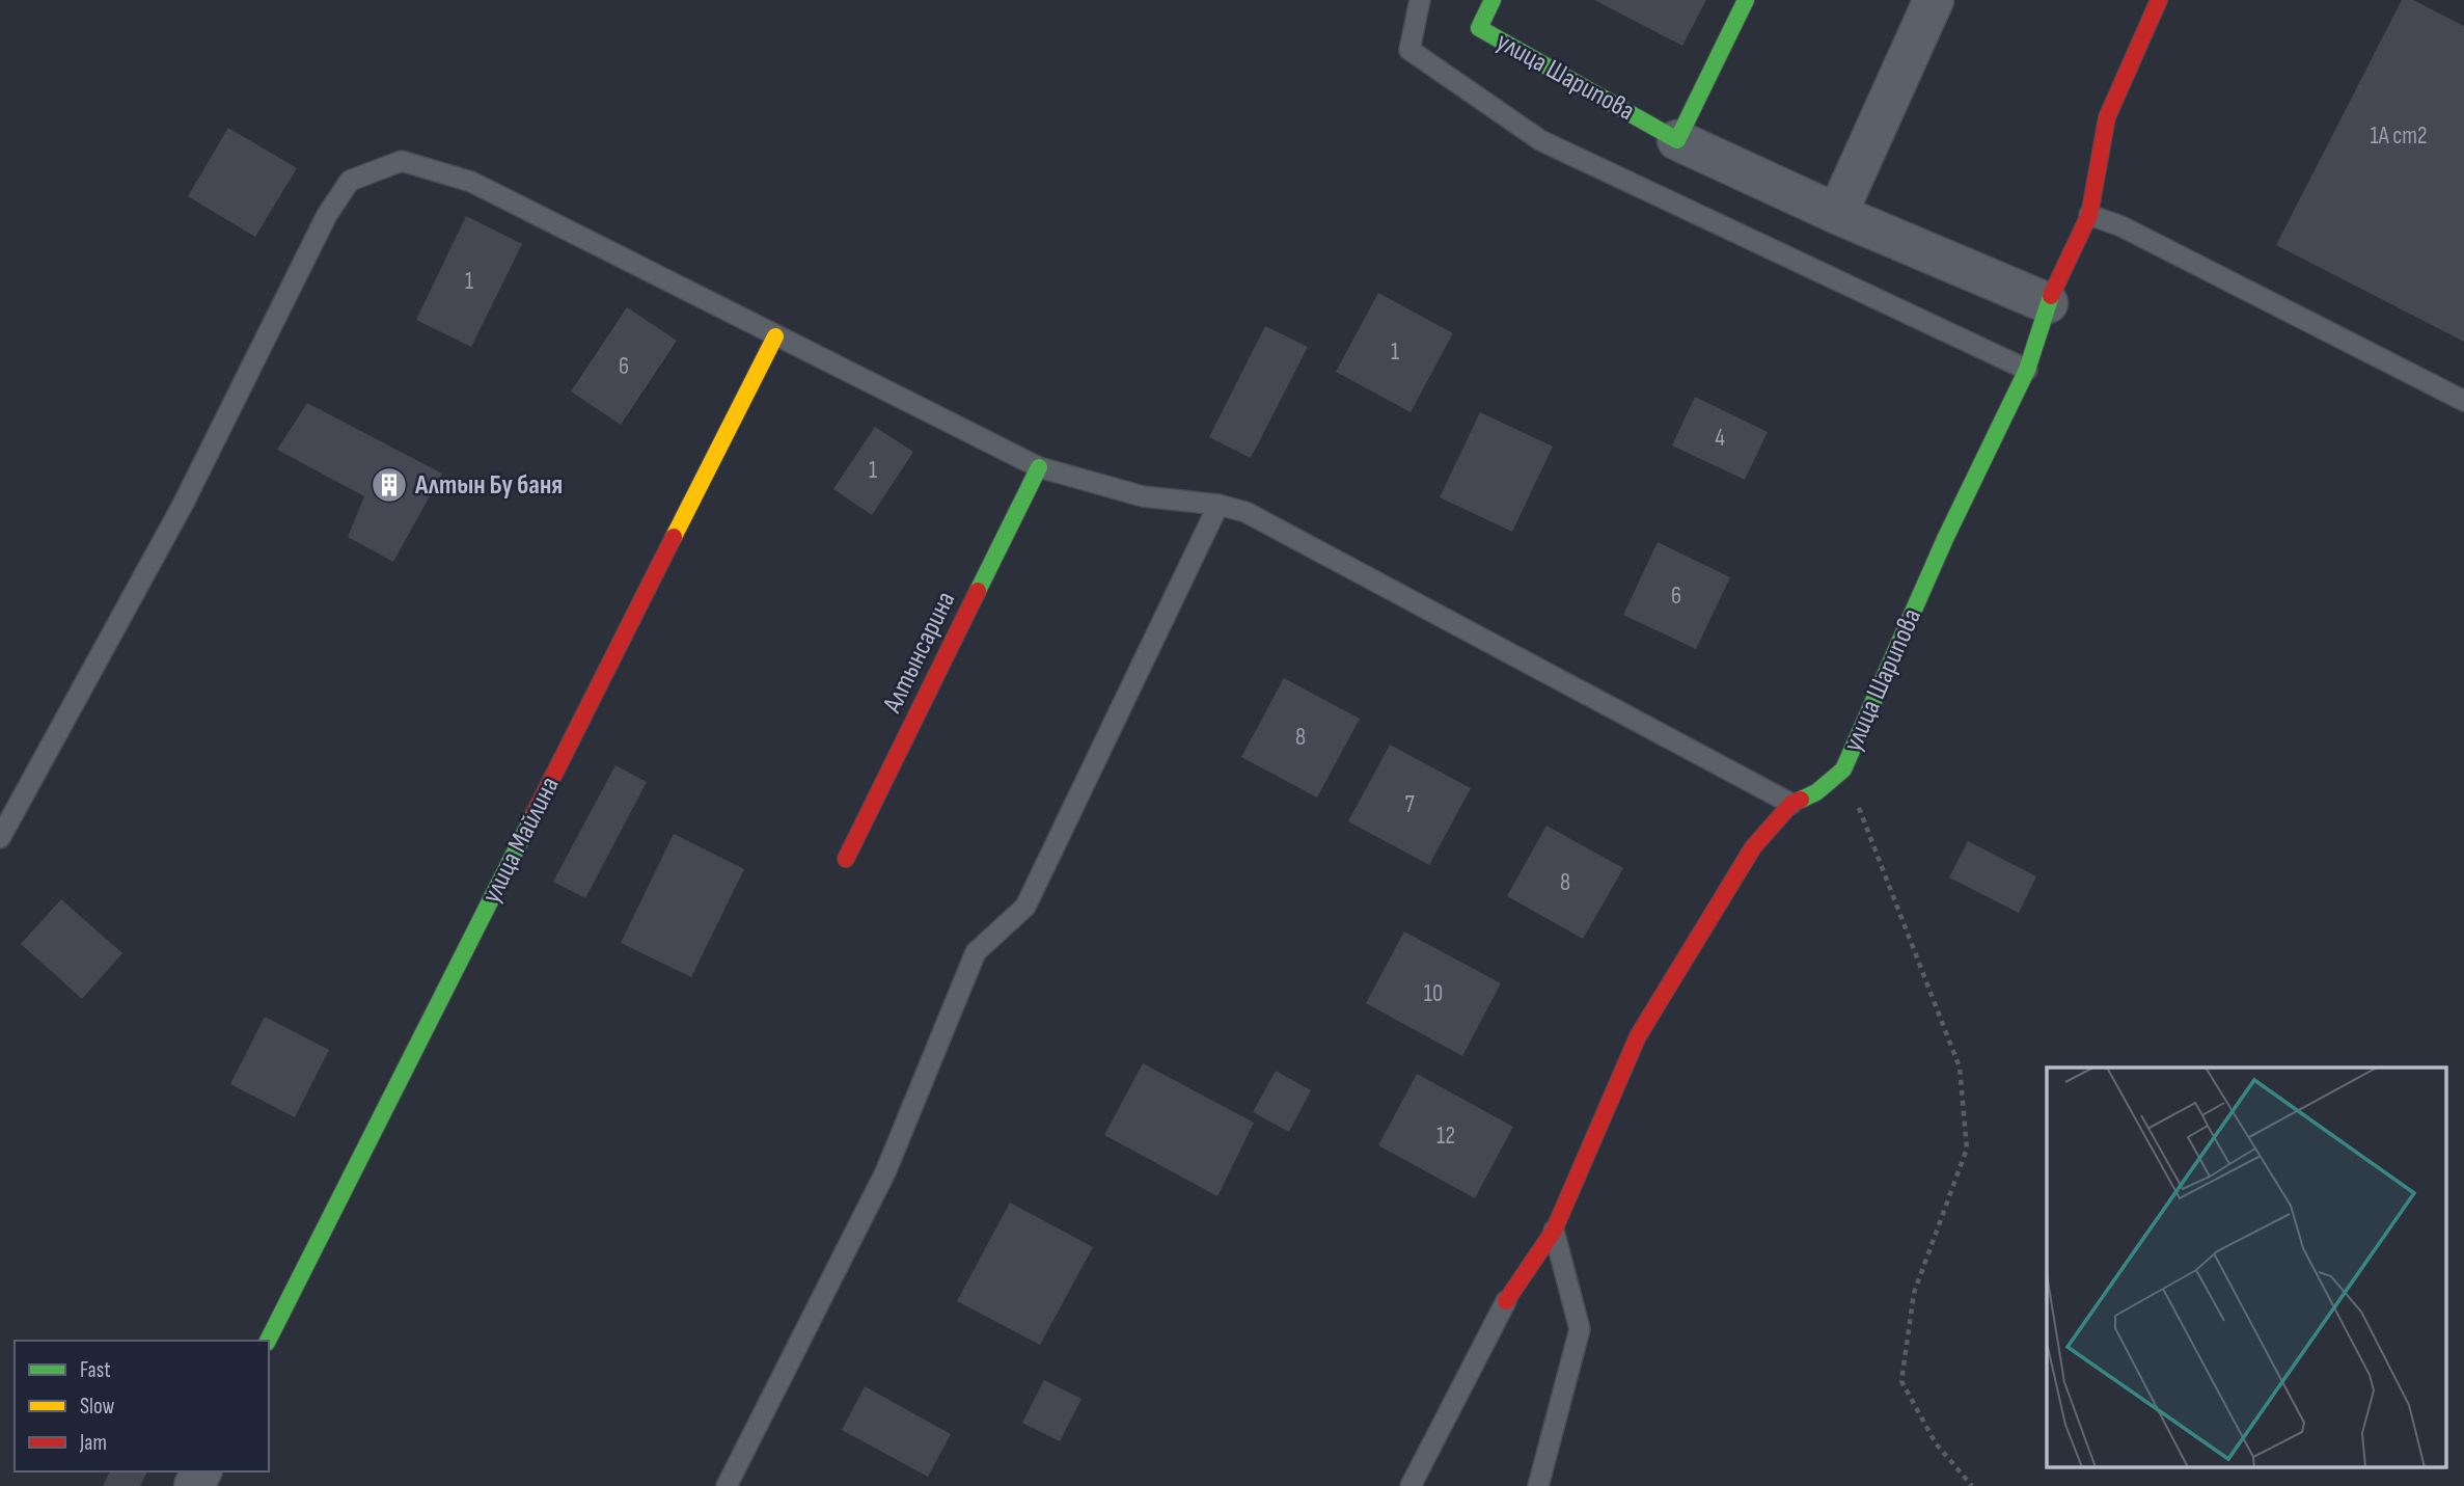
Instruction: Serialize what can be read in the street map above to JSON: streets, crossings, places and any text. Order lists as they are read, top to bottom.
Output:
{
  "streets": {
    "street": ["улица Шарипова", "Алтынсарина", "улица Майлина"]
  },
  "places": {
    "building": ["Алтын Бу баня"]
  },
  "house_numbers": [
    "1А ст2",
    "1",
    "1",
    "6",
    "4",
    "1",
    "6",
    "8",
    "7",
    "8",
    "10",
    "12"
  ],
  "legend": ["Fast", "Slow", "Jam"]
}
